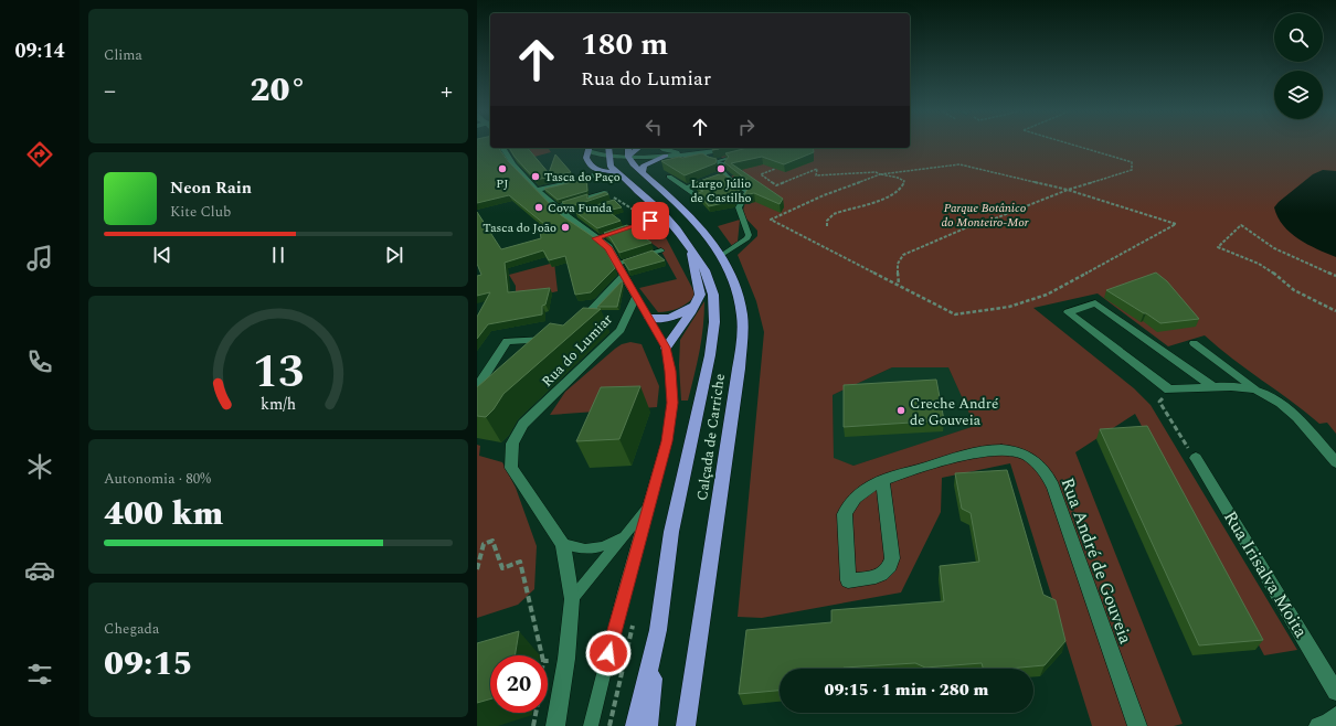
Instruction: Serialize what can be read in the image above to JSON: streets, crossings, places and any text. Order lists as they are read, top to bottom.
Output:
{
  "streets": {
    "highway": ["Calçada de Carriche"],
    "street": ["Rua do Lumiar", "Rua André de Gouveia", "Rua Irisalva Moita"]
  },
  "parks": ["Parque Botânico do Monteiro-Mor"],
  "places": [
    "PJ",
    "Largo Júlio de Castilho",
    "Tasca do Paço",
    "Cova Funda",
    "Tasca do João",
    "Creche André de Gouveia"
  ],
  "page": {
    "tabs": "09:14",
    "tile": [
      "Clima",
      ["Autonomia · 80%", "400 km"],
      ["Chegada", "09:15"]
    ],
    "turn": ["180 m", "Rua do Lumiar"],
    "heat": ["−", "20°", "+"],
    "song": ["Neon Rain", "Kite Club"],
    "limit": "20",
    "trip": "09:15 · 1 min · 280 m",
    "gauge": ["13", "km/h"]
  }
}
